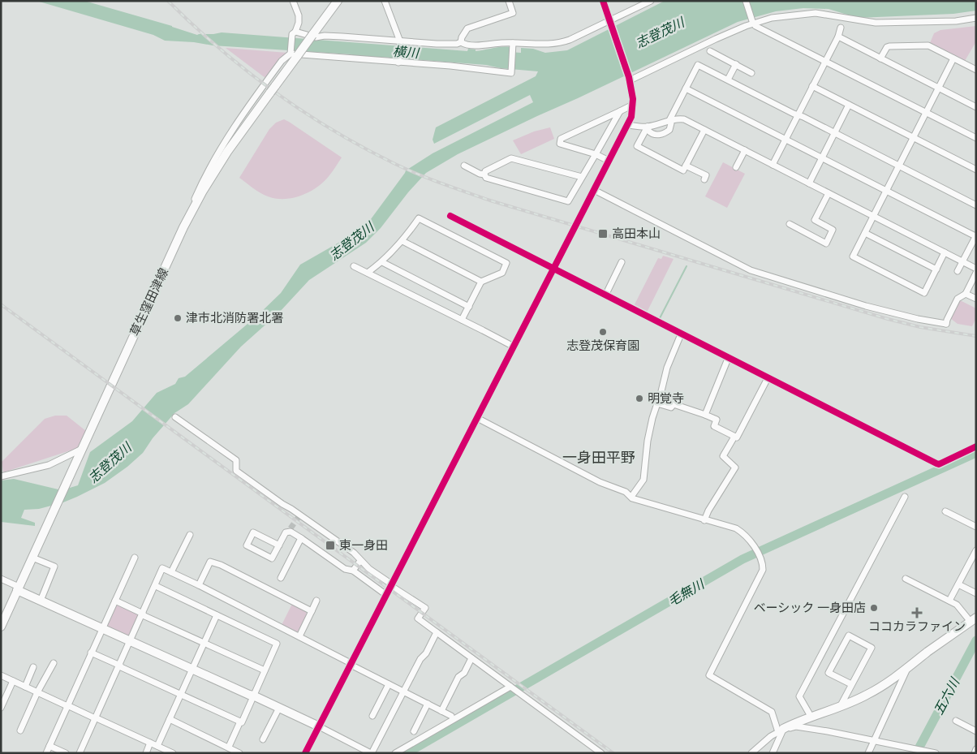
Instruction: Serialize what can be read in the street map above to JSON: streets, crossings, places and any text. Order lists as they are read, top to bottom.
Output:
{
  "streets": {
    "main road": ["草生窪田津線"]
  },
  "districts": ["一身田平野"],
  "water": [
    "志登茂川",
    "横川",
    "毛無川",
    "五六川"
  ],
  "places": {
    "transit": ["高田本山", "東一身田"],
    "other": [
      "津市北消防署北署",
      "志登茂保育園",
      "明覚寺",
      "ベーシック 一身田店"
    ],
    "health": ["ココカラファイン"]
  }
}
